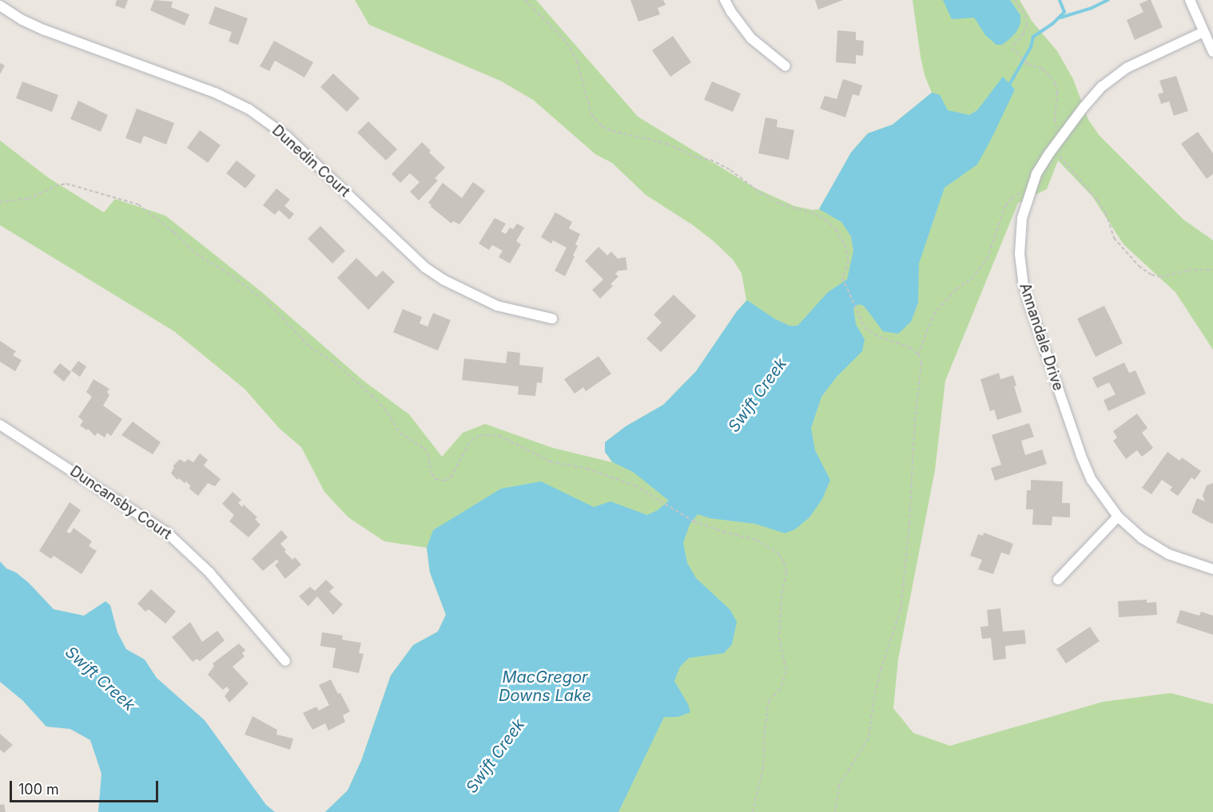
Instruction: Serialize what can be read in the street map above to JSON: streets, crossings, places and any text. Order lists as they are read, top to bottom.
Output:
{
  "streets": {
    "street": ["Dunedin Court", "Annandale Drive", "Duncansby Court"]
  },
  "water": ["Swift Creek", "MacGregor Downs Lake"],
  "scale_bar": "100 m"
}
